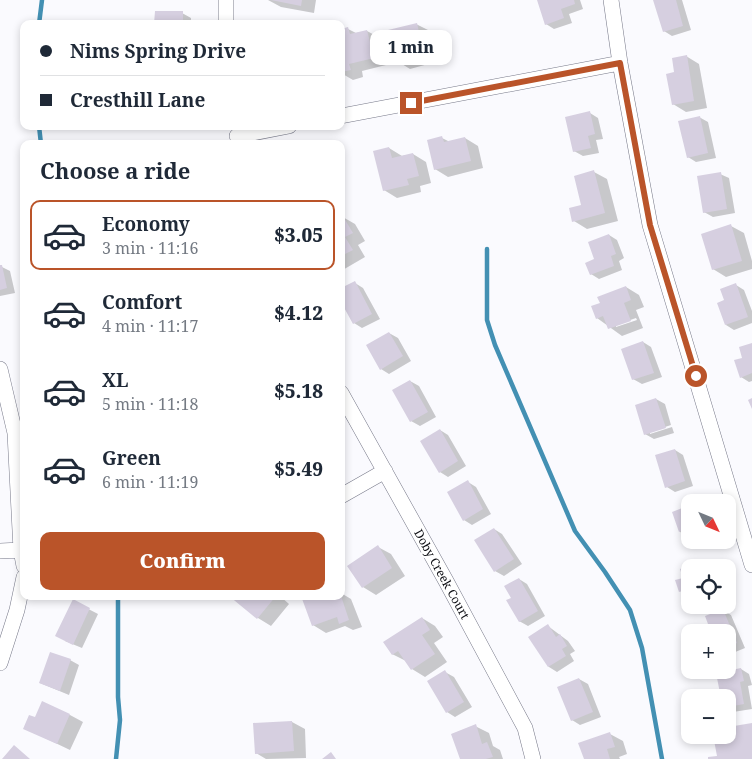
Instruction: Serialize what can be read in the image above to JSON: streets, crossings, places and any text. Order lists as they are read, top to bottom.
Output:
{
  "streets": {
    "street": ["Doby Creek Court"]
  },
  "north": "bottom right",
  "page": {
    "banner": ["Nims Spring Drive", "Cresthill Lane"],
    "bubble": "1 min",
    "heading": "Choose a ride",
    "list": [
      {
        "name": "Economy",
        "note": "3 min · 11:16",
        "value": "$3.05"
      },
      {
        "name": "Comfort",
        "note": "4 min · 11:17",
        "value": "$4.12"
      },
      {
        "name": "XL",
        "note": "5 min · 11:18",
        "value": "$5.18"
      },
      {
        "name": "Green",
        "note": "6 min · 11:19",
        "value": "$5.49"
      }
    ],
    "map_buttons": ["+", "−"],
    "buttons": "Confirm"
  }
}
